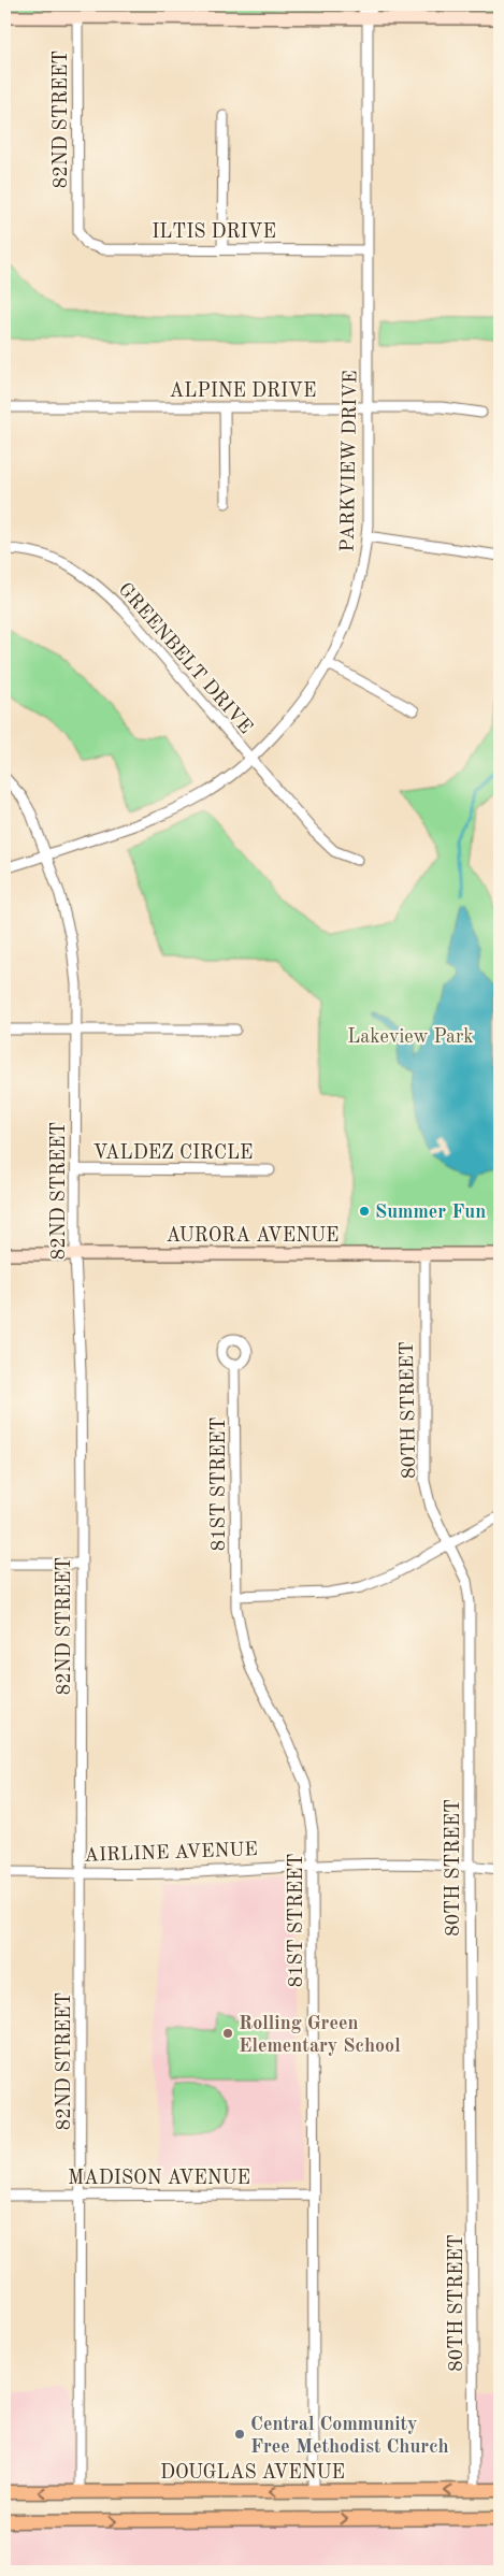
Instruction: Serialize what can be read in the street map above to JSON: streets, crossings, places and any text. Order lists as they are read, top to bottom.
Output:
{
  "streets": {
    "main road": ["AURORA AVENUE", "DOUGLAS AVENUE"],
    "street": [
      "82ND STREET",
      "ILTIS DRIVE",
      "ALPINE DRIVE",
      "PARKVIEW DRIVE",
      "GREENBELT DRIVE",
      "VALDEZ CIRCLE",
      "80TH STREET",
      "81ST STREET",
      "AIRLINE AVENUE",
      "MADISON AVENUE"
    ]
  },
  "crossings": [
    ["82ND STREET", "ILTIS DRIVE"],
    ["82ND STREET", "PARKVIEW DRIVE"],
    ["82ND STREET", "VALDEZ CIRCLE"],
    ["82ND STREET", "AURORA AVENUE"],
    ["82ND STREET", "AIRLINE AVENUE"],
    ["82ND STREET", "MADISON AVENUE"],
    ["82ND STREET", "DOUGLAS AVENUE"],
    ["ILTIS DRIVE", "PARKVIEW DRIVE"],
    ["ALPINE DRIVE", "PARKVIEW DRIVE"],
    ["PARKVIEW DRIVE", "GREENBELT DRIVE"],
    ["AURORA AVENUE", "80TH STREET"],
    ["80TH STREET", "AIRLINE AVENUE"],
    ["80TH STREET", "DOUGLAS AVENUE"],
    ["81ST STREET", "AIRLINE AVENUE"],
    ["81ST STREET", "MADISON AVENUE"],
    ["81ST STREET", "DOUGLAS AVENUE"]
  ],
  "parks": ["Lakeview Park"],
  "places": ["Summer Fun", "Rolling Green Elementary School", "Central Community Free Methodist Church"]
}
